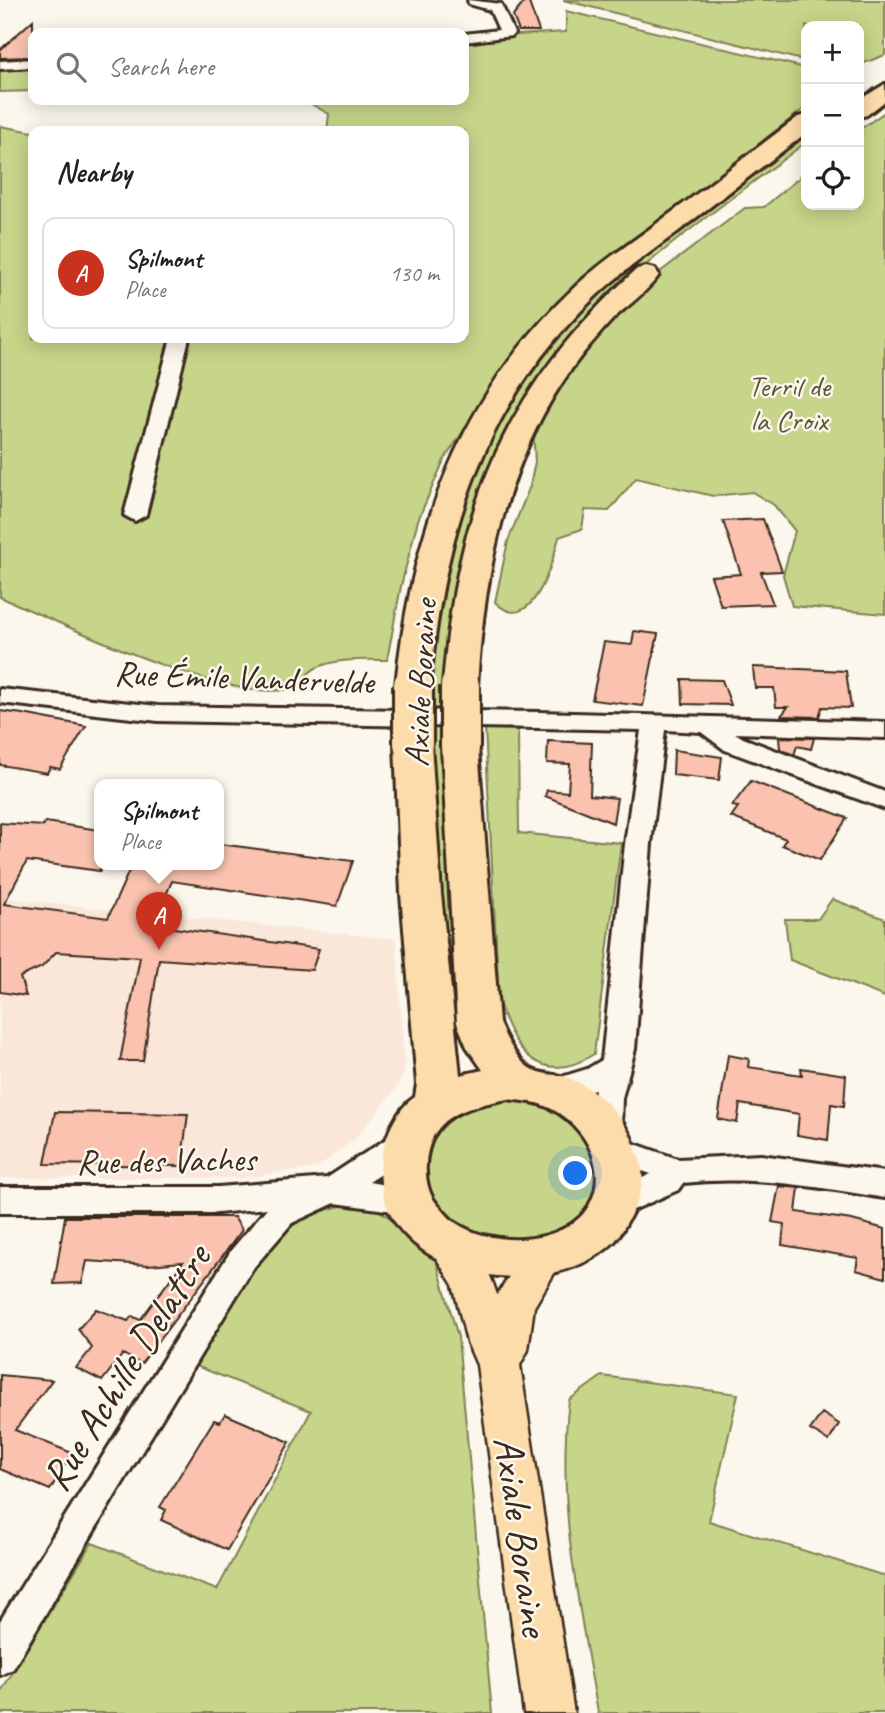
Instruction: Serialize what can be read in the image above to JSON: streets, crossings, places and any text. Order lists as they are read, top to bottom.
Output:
{
  "streets": {
    "highway": ["Axiale Boraine"],
    "street": ["Rue Émile Vandervelde", "Rue des Vaches", "Rue Achille Delattre"]
  },
  "crossings": [
    ["Axiale Boraine", "Rue des Vaches"],
    ["Rue des Vaches", "Rue Achille Delattre"]
  ],
  "parks": ["Terril de la Croix"],
  "page": {
    "map_buttons": ["+", "−"],
    "search": "Search here",
    "heading": "Nearby",
    "list": [
      {
        "mark": "A",
        "name": "Spilmont",
        "note": "Place",
        "value": "130 m"
      }
    ],
    "popup": ["Spilmont", "Place"],
    "pins": "A"
  }
}
